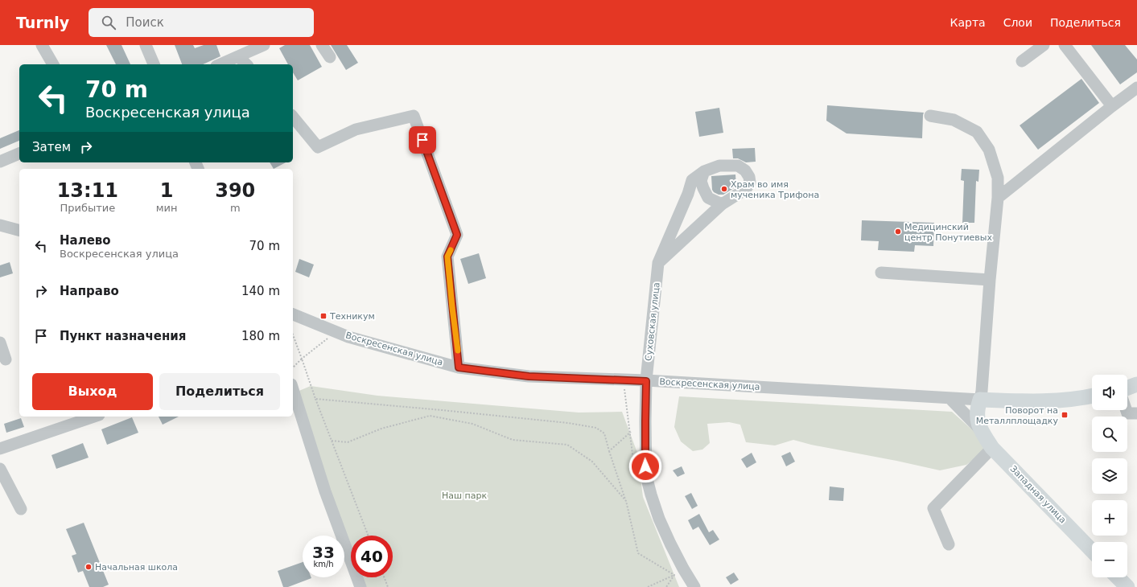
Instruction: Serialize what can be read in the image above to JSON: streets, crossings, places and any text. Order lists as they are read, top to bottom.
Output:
{
  "streets": {
    "main road": ["Воскресенская улица", "Западная улица"],
    "street": ["Суховская улица"]
  },
  "crossings": [
    ["Суховская улица", "Воскресенская улица"],
    ["Воскресенская улица", "Западная улица"]
  ],
  "parks": ["Наш парк"],
  "places": {
    "other": ["Храм во имя мученика Трифона", "Медицинский центр Понутиевых", "Начальная школа"],
    "transit": ["Техникум", "Поворот на Металлплощадку"]
  },
  "page": {
    "header": "Turnly",
    "search": "Поиск",
    "nav": ["Карта", "Слои", "Поделиться"],
    "turn": ["70 m", "Воскресенская улица"],
    "then": "Затем",
    "eta": [
      "13:11",
      "Прибытие",
      "1",
      "мин",
      "390",
      "m"
    ],
    "list": [
      {
        "name": "Налево",
        "note": "Воскресенская улица",
        "value": "70 m"
      },
      {
        "name": "Направо",
        "value": "140 m"
      },
      {
        "name": "Пункт назначения",
        "value": "180 m"
      }
    ],
    "buttons": ["Выход", "Поделиться"],
    "map_buttons": ["+", "−"],
    "speed": "33 km/h",
    "limit": "40"
  }
}
